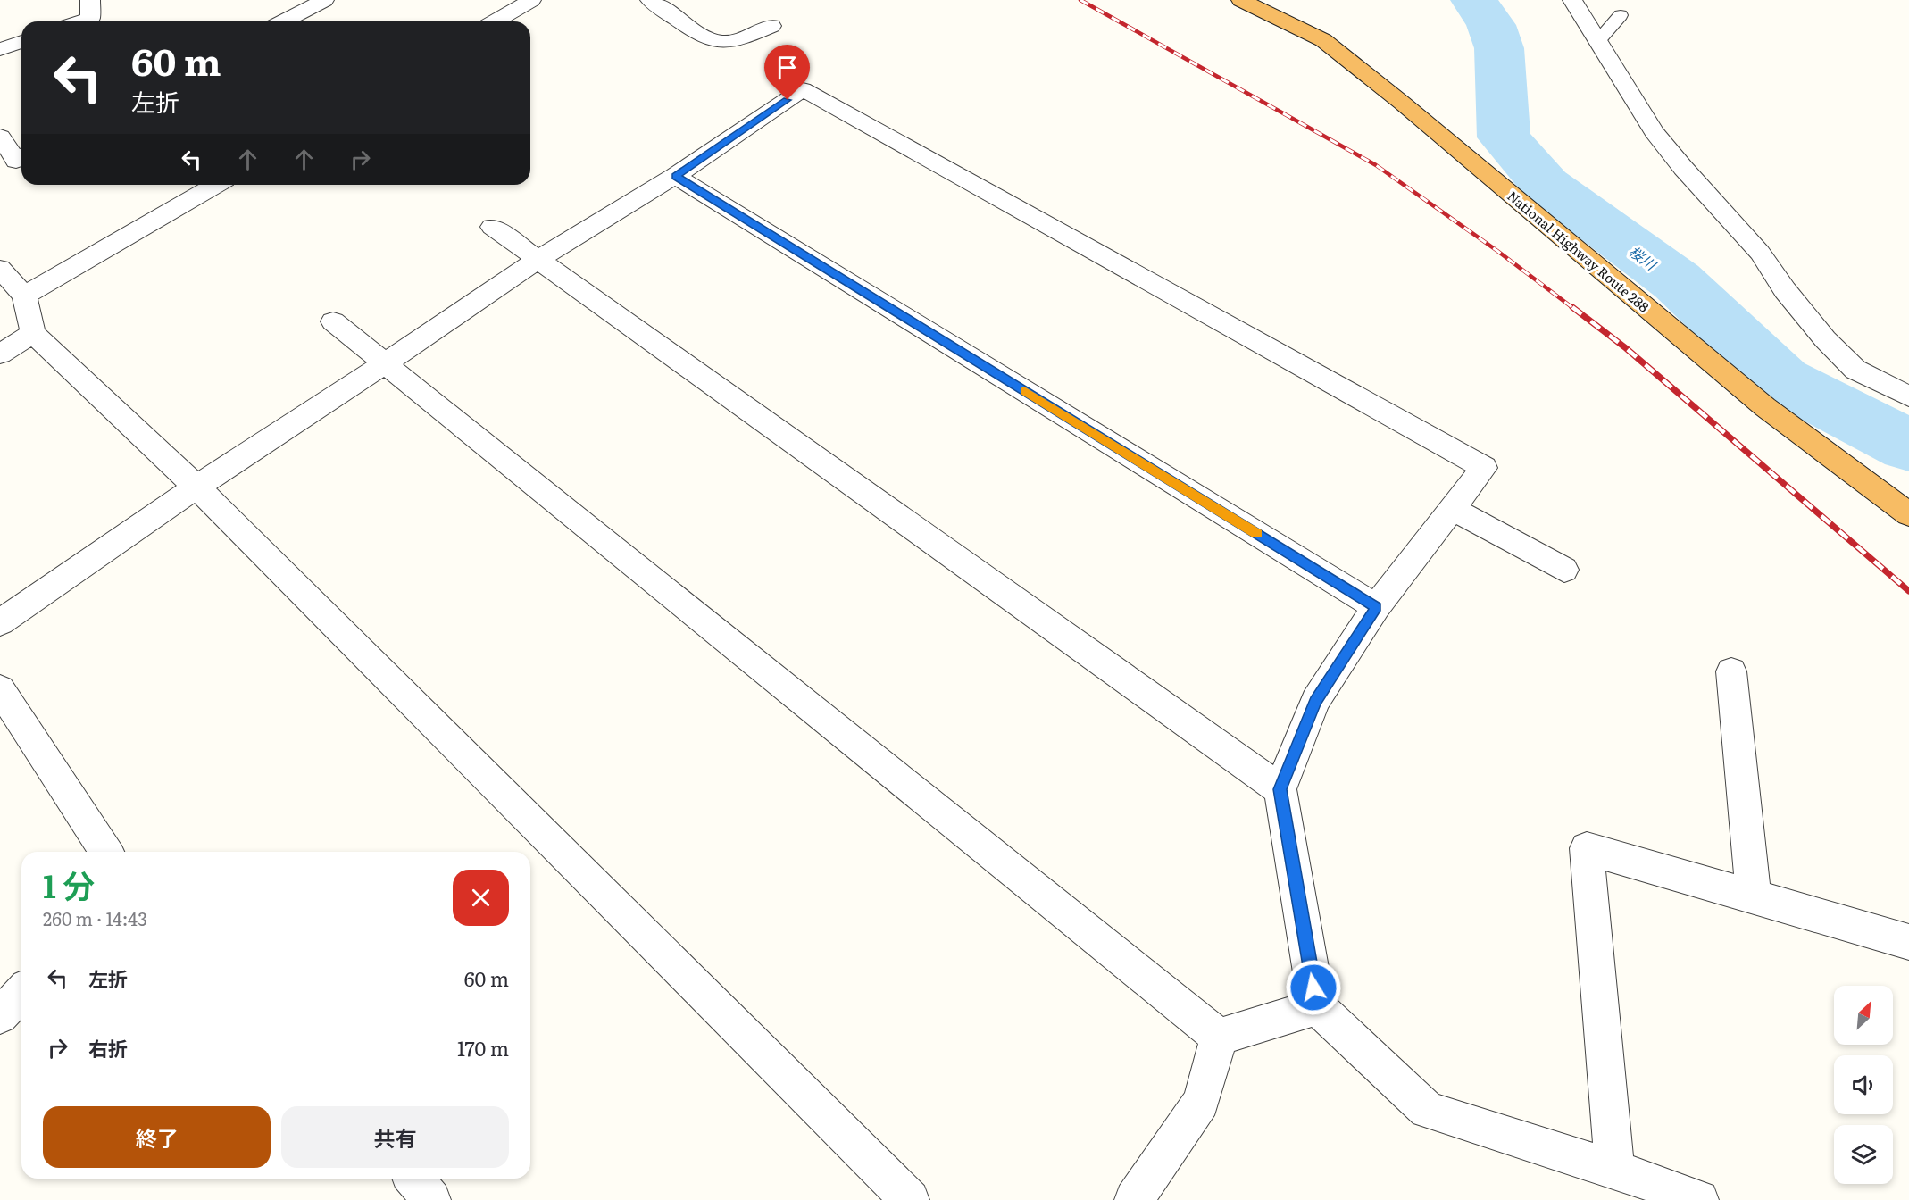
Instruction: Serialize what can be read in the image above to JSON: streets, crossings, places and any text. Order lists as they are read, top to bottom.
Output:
{
  "streets": {
    "highway": ["National Highway Route 288"]
  },
  "water": ["桜川"],
  "north": "top right",
  "page": {
    "turn": ["60 m", "左折"],
    "heading": ["1 分", "260 m · 14:43"],
    "list": [
      {
        "name": "左折",
        "value": "60 m"
      },
      {
        "name": "右折",
        "value": "170 m"
      }
    ],
    "buttons": ["終了", "共有"]
  }
}
